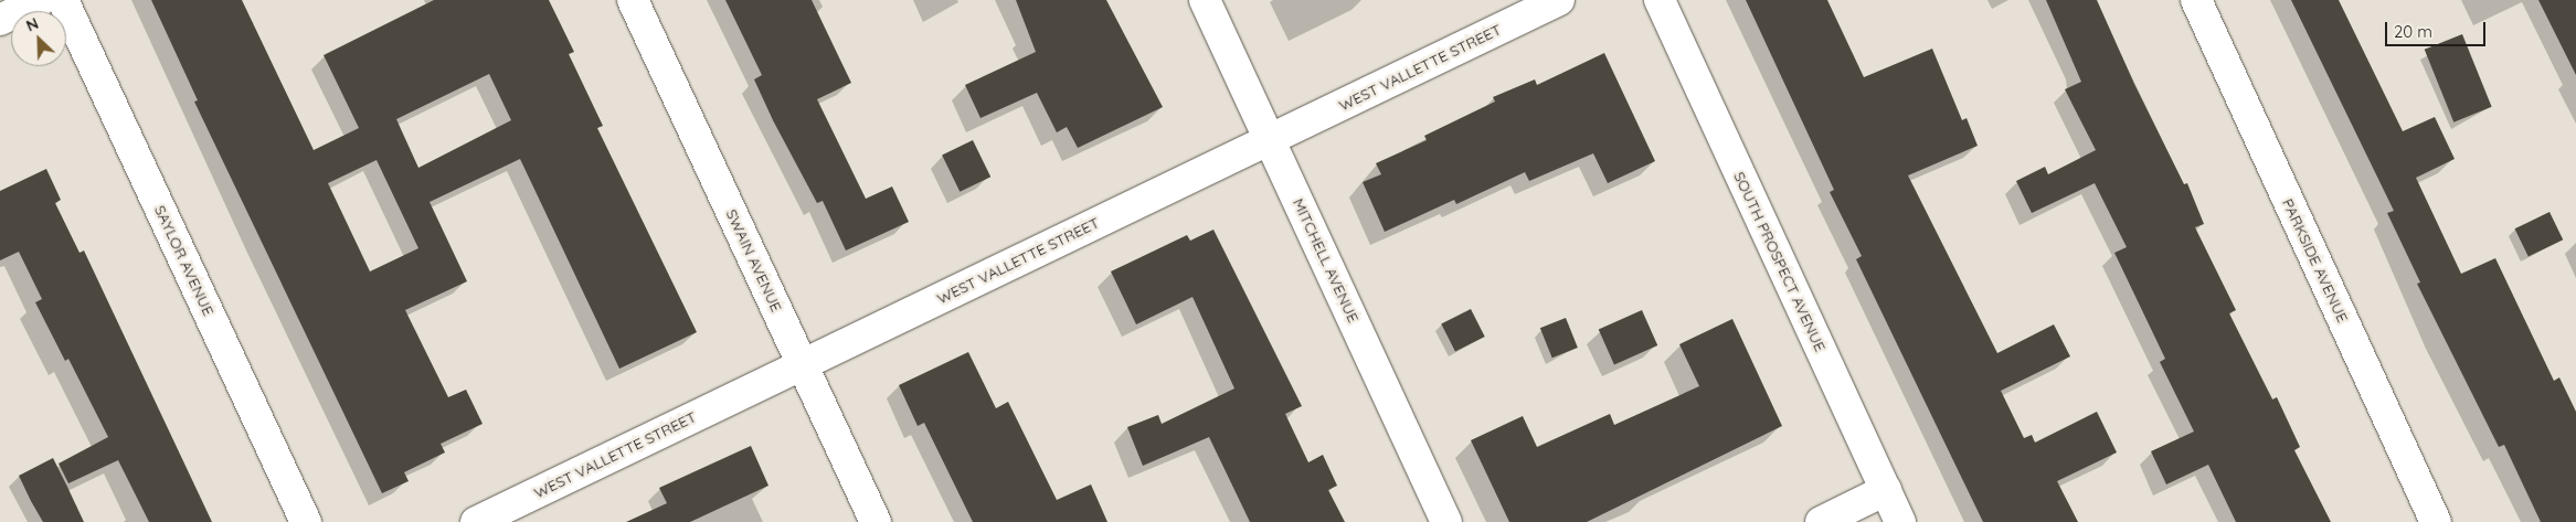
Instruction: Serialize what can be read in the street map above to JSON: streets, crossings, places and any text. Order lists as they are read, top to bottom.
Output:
{
  "streets": {
    "street": [
      "WEST VALLETTE STREET",
      "SAYLOR AVENUE",
      "SWAIN AVENUE",
      "MITCHELL AVENUE",
      "PARKSIDE AVENUE",
      "SOUTH PROSPECT AVENUE"
    ]
  },
  "crossings": [
    ["WEST VALLETTE STREET", "SWAIN AVENUE"],
    ["WEST VALLETTE STREET", "MITCHELL AVENUE"]
  ],
  "scale_bar": "20 m",
  "north": "top left"
}
